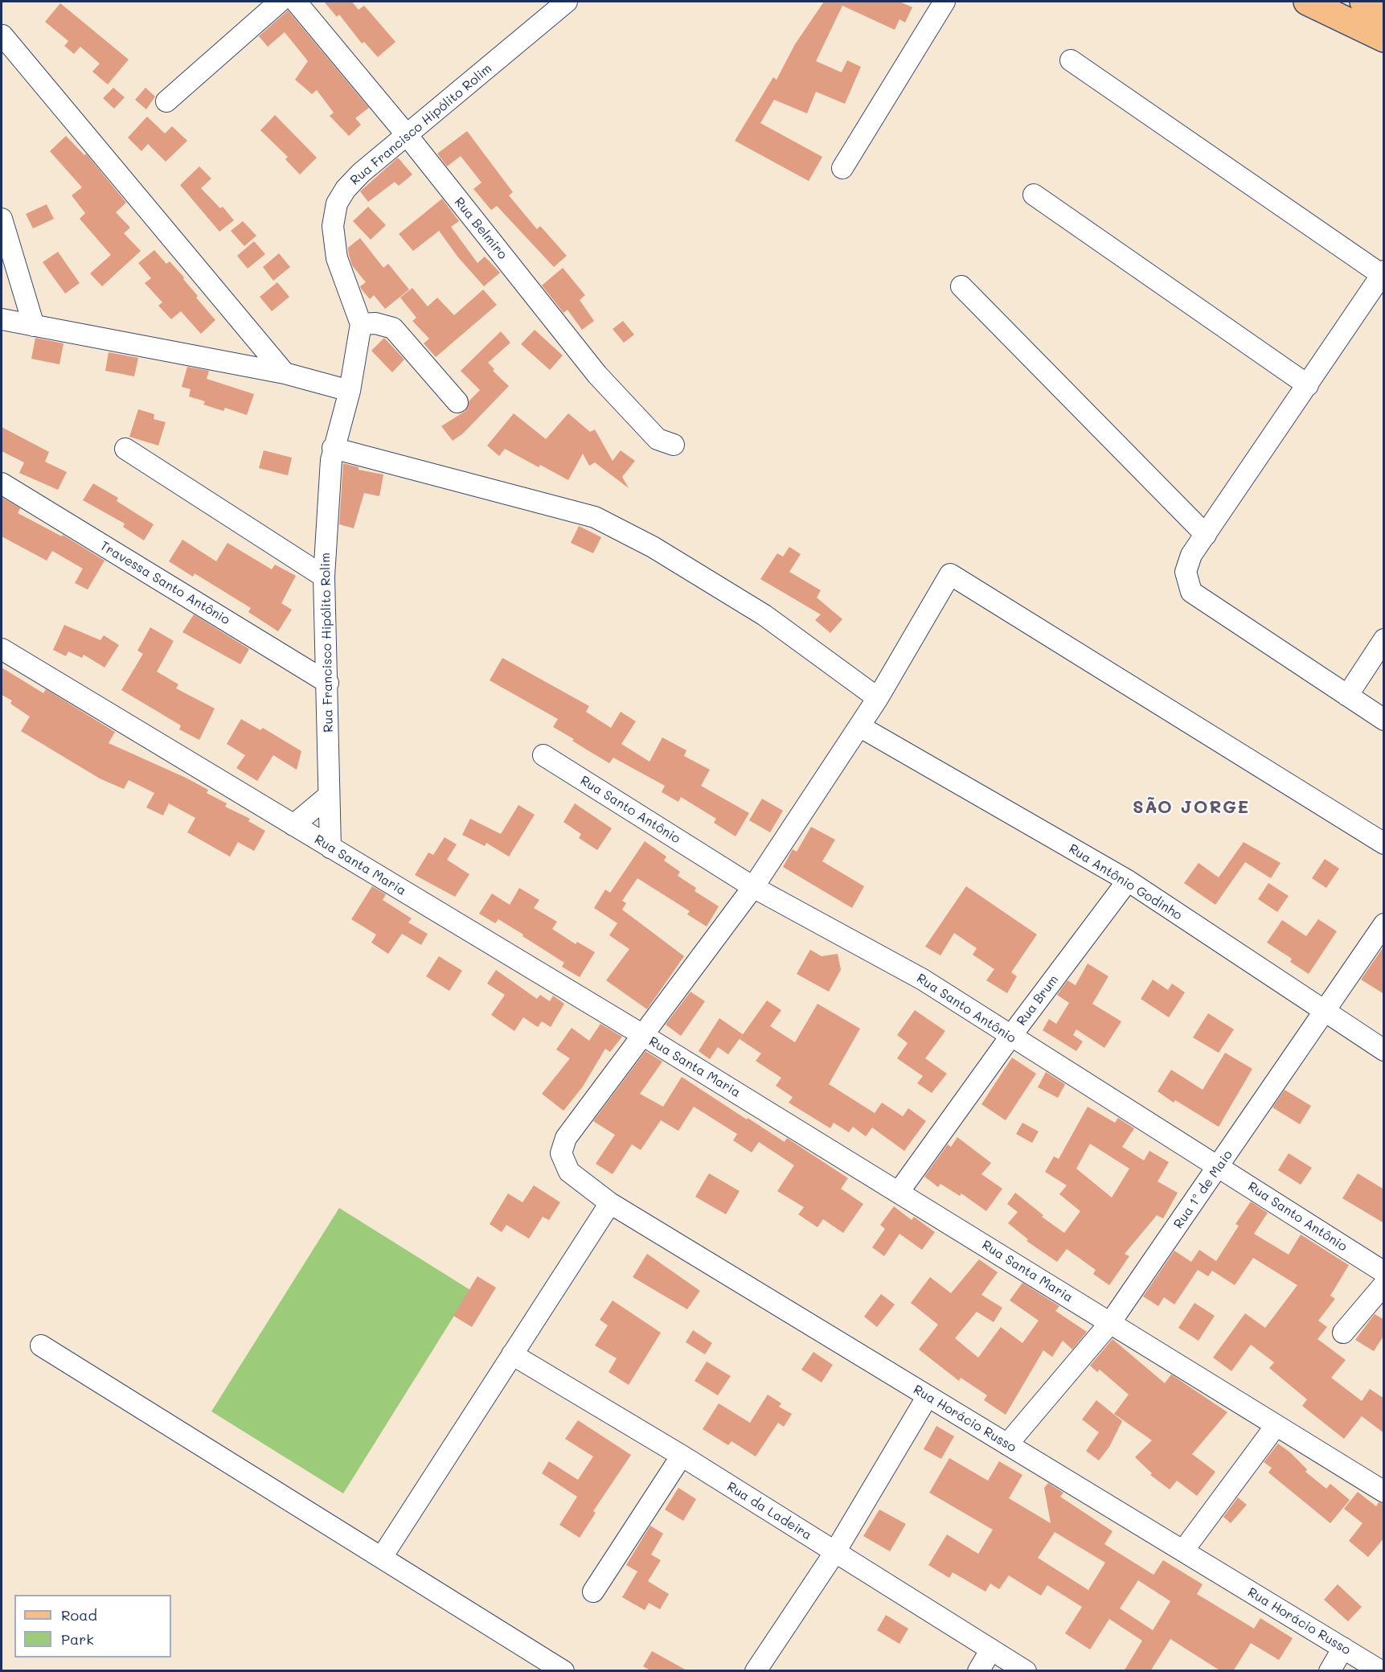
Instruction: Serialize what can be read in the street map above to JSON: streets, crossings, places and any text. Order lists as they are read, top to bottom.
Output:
{
  "streets": {
    "street": [
      "Rua Francisco Hipólito Rolim",
      "Rua Belmiro",
      "Travessa Santo Antônio",
      "Rua Santo Antônio",
      "Rua Santa Maria",
      "Rua Antônio Godinho",
      "Rua Brum",
      "Rua 1º de Maio",
      "Rua Horácio Russo",
      "Rua da Ladeira"
    ]
  },
  "crossings": [
    ["Rua Francisco Hipólito Rolim", "Rua Belmiro"],
    ["Rua Francisco Hipólito Rolim", "Travessa Santo Antônio"],
    ["Rua Francisco Hipólito Rolim", "Rua Santa Maria"],
    ["Rua Santo Antônio", "Rua Brum"],
    ["Rua Santo Antônio", "Rua 1º de Maio"],
    ["Rua Santa Maria", "Rua Brum"],
    ["Rua Santa Maria", "Rua 1º de Maio"],
    ["Rua Santa Maria", "Rua Horácio Russo"],
    ["Rua Antônio Godinho", "Rua Brum"],
    ["Rua Antônio Godinho", "Rua 1º de Maio"],
    ["Rua 1º de Maio", "Rua Horácio Russo"]
  ],
  "districts": ["SÃO JORGE"],
  "legend": ["Road", "Park"]
}
